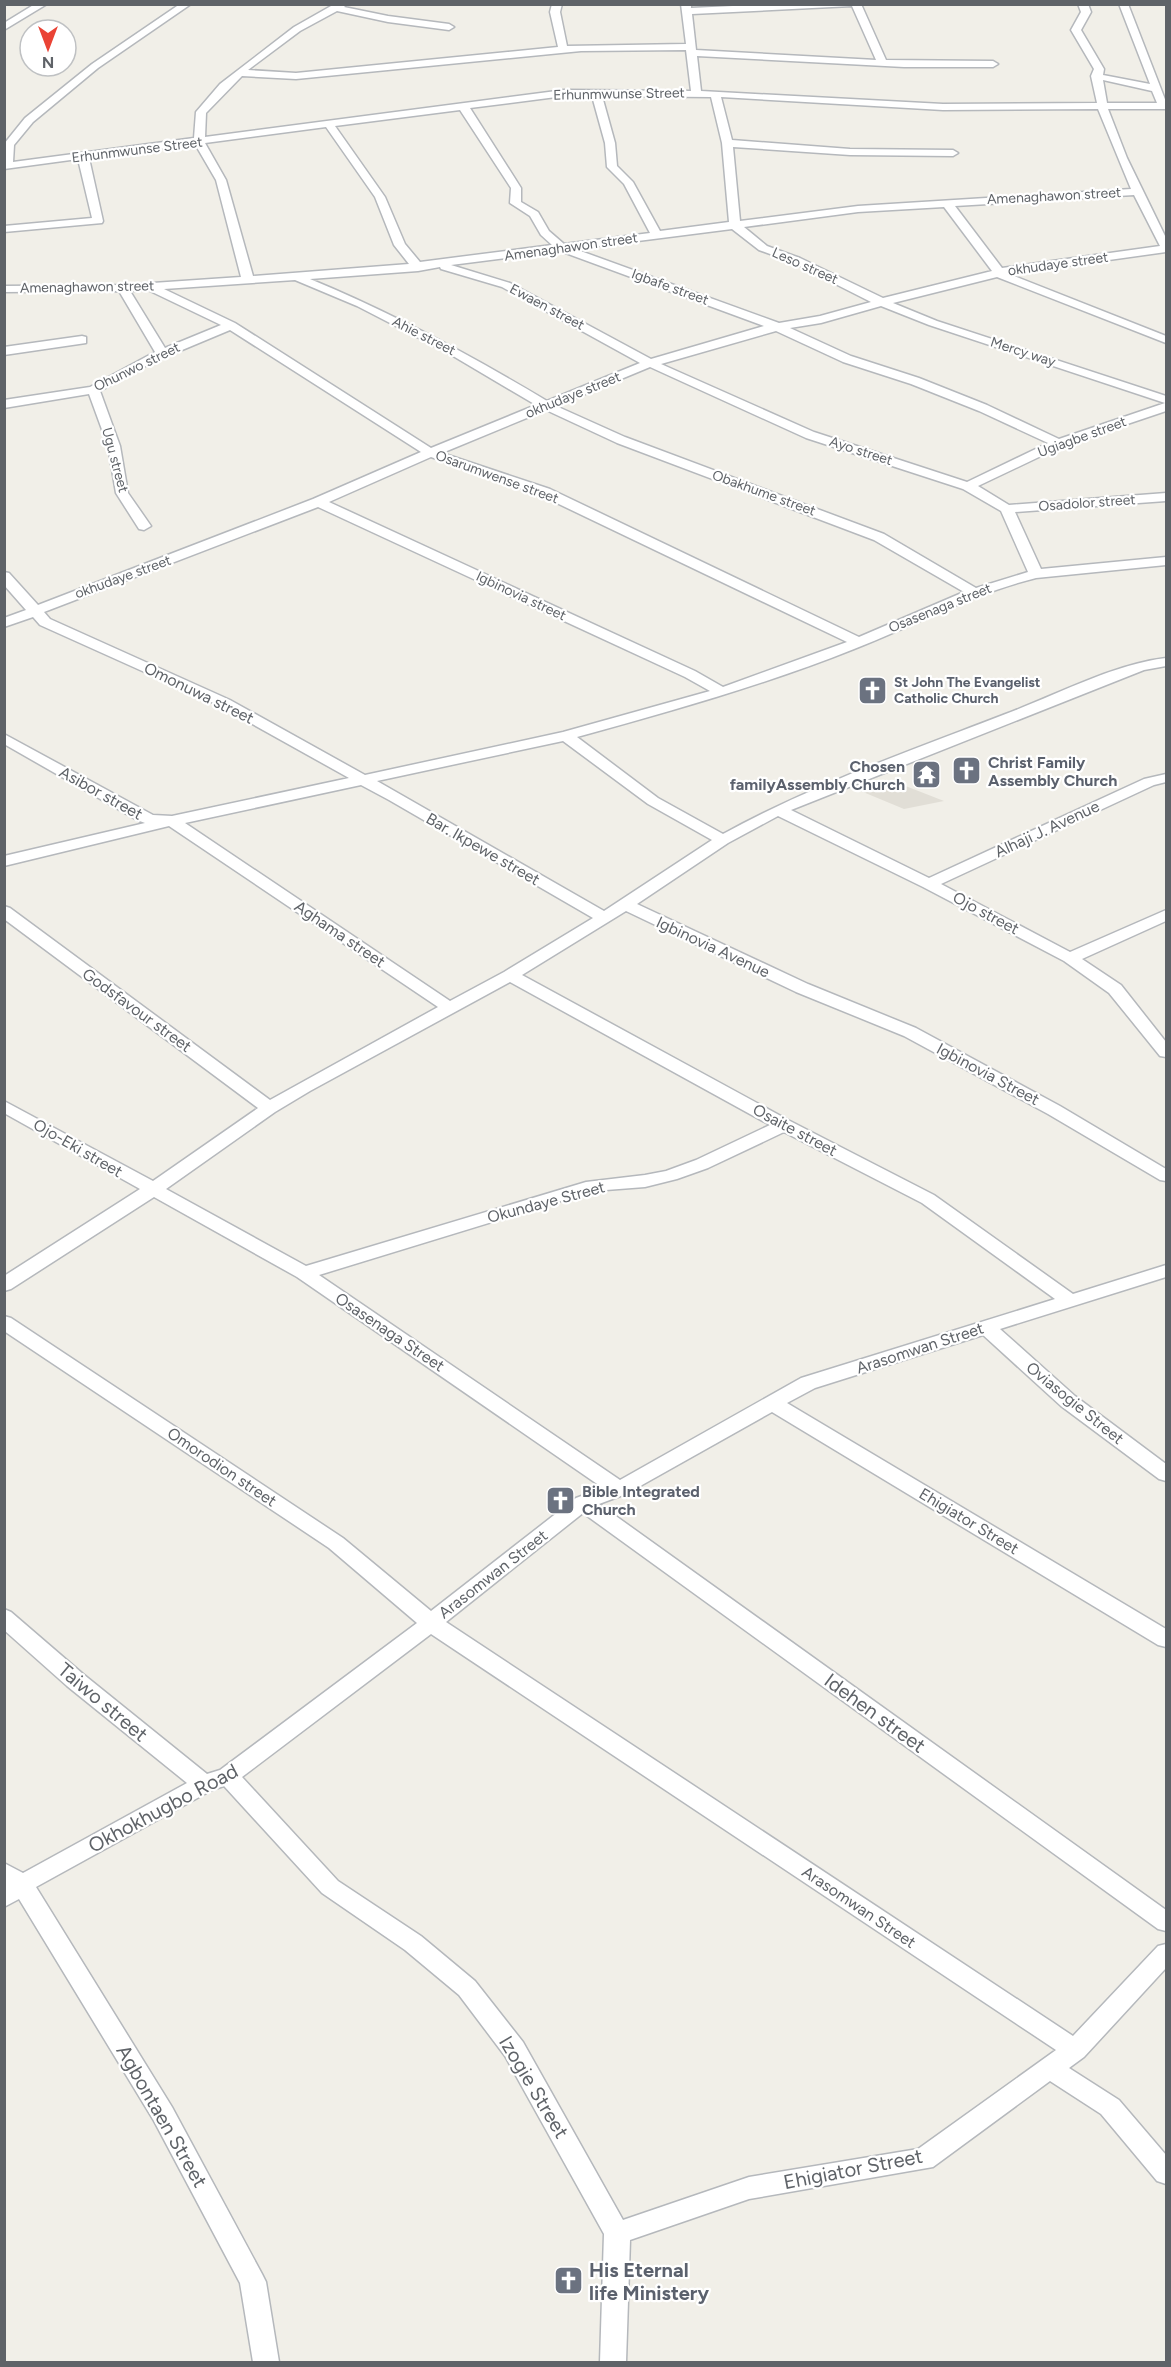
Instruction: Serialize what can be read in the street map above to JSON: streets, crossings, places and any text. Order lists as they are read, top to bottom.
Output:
{
  "streets": {
    "street": [
      "Erhunmwunse Street",
      "Amenaghawon street",
      "okhudaye street",
      "Leso street",
      "Igbafe street",
      "Ewaen street",
      "Ahie street",
      "Mercy way",
      "Ohunwo street",
      "Ugiagbe street",
      "Ayo street",
      "Ugu street",
      "Osarumwense street",
      "Obakhume street",
      "Osadolor street",
      "Igbinovia street",
      "Osasenaga street",
      "Omonuwa street",
      "Asibor street",
      "Alhaji J. Avenue",
      "Bar. Ikpewe street",
      "Ojo street",
      "Aghama street",
      "Igbinovia Avenue",
      "Godsfavour street",
      "Igbinovia Street",
      "Osaite street",
      "Ojo-Eki street",
      "Okundaye Street",
      "Osasenaga Street",
      "Arasomwan Street",
      "Oviasogie Street",
      "Omorodion street",
      "Ehigiator Street",
      "Taiwo street",
      "Idehen street",
      "Okhokhugbo Road",
      "Izogie Street",
      "Agbontaen Street"
    ]
  },
  "crossings": [
    ["Amenaghawon street", "Leso street"],
    ["Amenaghawon street", "Igbafe street"],
    ["Amenaghawon street", "Ewaen street"],
    ["Amenaghawon street", "Ahie street"],
    ["Amenaghawon street", "Osarumwense street"],
    ["okhudaye street", "Leso street"],
    ["okhudaye street", "Igbafe street"],
    ["okhudaye street", "Ewaen street"],
    ["okhudaye street", "Ahie street"],
    ["okhudaye street", "Mercy way"],
    ["okhudaye street", "Ayo street"],
    ["okhudaye street", "Osarumwense street"],
    ["okhudaye street", "Obakhume street"],
    ["okhudaye street", "Igbinovia street"],
    ["okhudaye street", "Omonuwa street"],
    ["Leso street", "Mercy way"],
    ["Igbafe street", "Ugiagbe street"],
    ["Ewaen street", "Ayo street"],
    ["Ahie street", "Obakhume street"],
    ["Ohunwo street", "Ugu street"],
    ["Ohunwo street", "Osarumwense street"],
    ["Ugiagbe street", "Ayo street"],
    ["Ayo street", "Osadolor street"],
    ["Osarumwense street", "Osasenaga street"],
    ["Obakhume street", "Osasenaga street"],
    ["Igbinovia street", "Osasenaga street"],
    ["Osasenaga street", "Omonuwa street"],
    ["Osasenaga street", "Asibor street"],
    ["Osasenaga street", "Bar. Ikpewe street"],
    ["Omonuwa street", "Bar. Ikpewe street"],
    ["Asibor street", "Aghama street"],
    ["Alhaji J. Avenue", "Ojo street"],
    ["Igbinovia Avenue", "Igbinovia Street"],
    ["Osaite street", "Okundaye Street"],
    ["Osaite street", "Arasomwan Street"],
    ["Ojo-Eki street", "Osasenaga Street"],
    ["Okundaye Street", "Osasenaga Street"],
    ["Osasenaga Street", "Arasomwan Street"],
    ["Arasomwan Street", "Oviasogie Street"],
    ["Arasomwan Street", "Omorodion street"],
    ["Arasomwan Street", "Ehigiator Street"],
    ["Arasomwan Street", "Idehen street"],
    ["Arasomwan Street", "Okhokhugbo Road"],
    ["Omorodion street", "Okhokhugbo Road"],
    ["Ehigiator Street", "Izogie Street"],
    ["Taiwo street", "Okhokhugbo Road"],
    ["Okhokhugbo Road", "Izogie Street"],
    ["Okhokhugbo Road", "Agbontaen Street"]
  ],
  "places": {
    "church": [
      "St John The Evangelist Catholic Church",
      "Christ Family Assembly Church",
      "Bible Integrated Church",
      "His Eternal life Ministery"
    ],
    "temple": ["Chosen familyAssembly Church"]
  },
  "north": "bottom"
}
